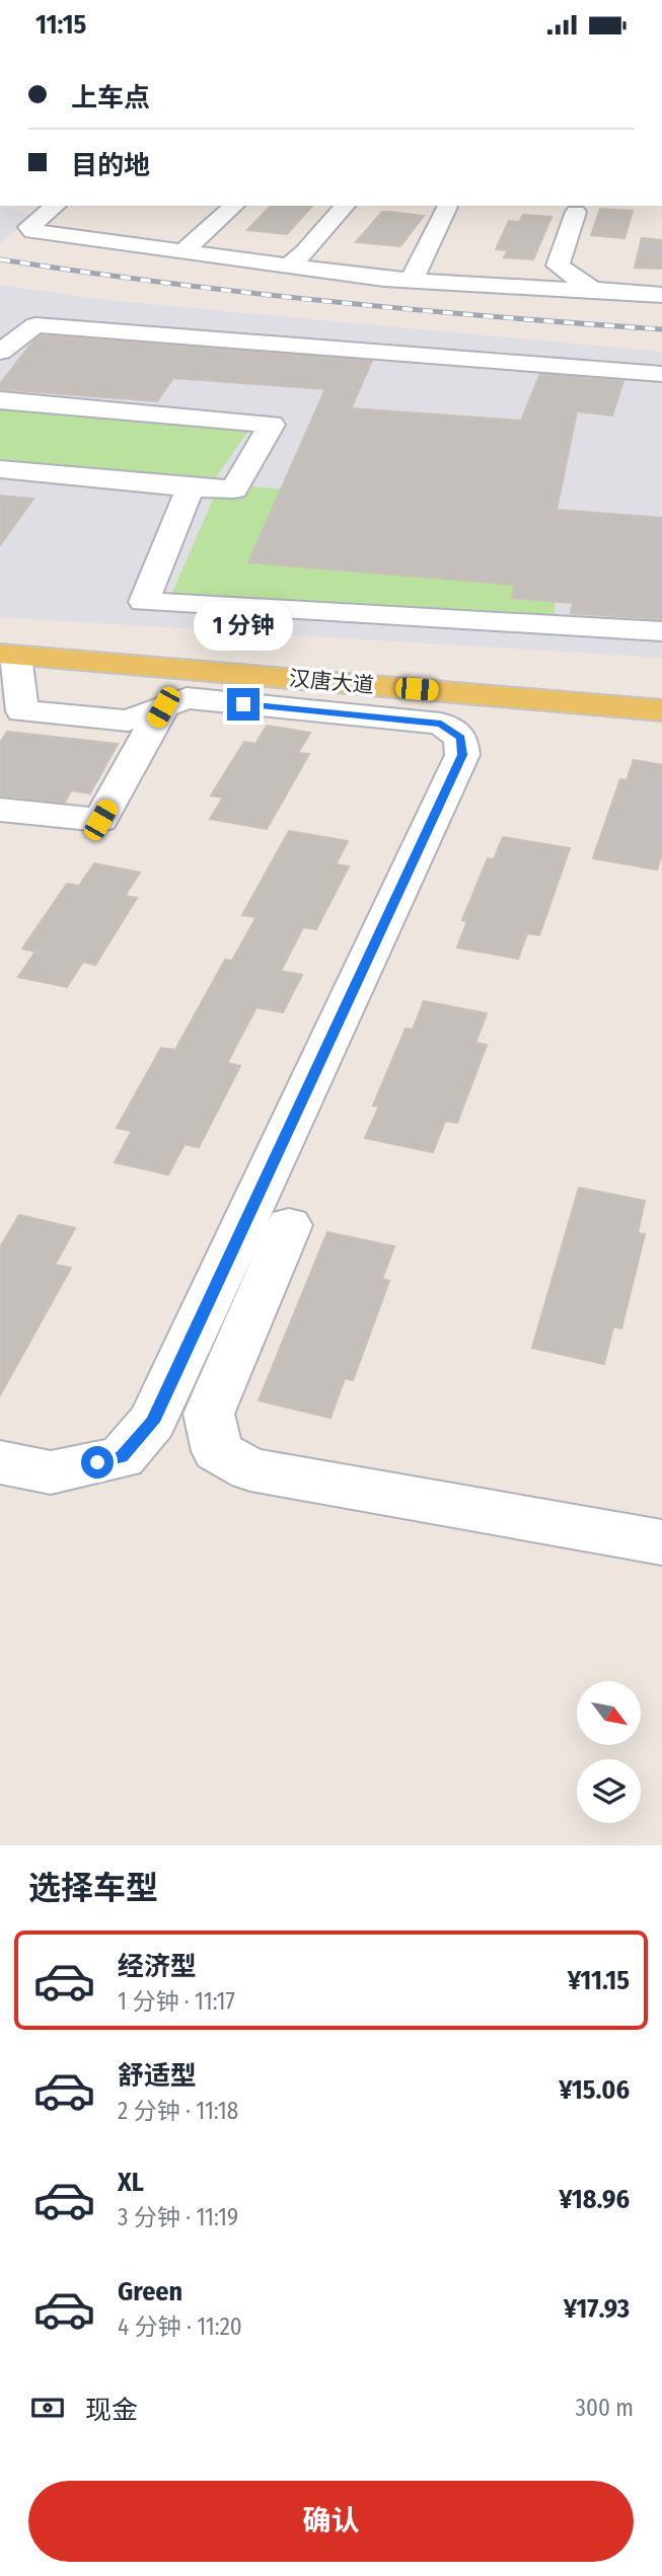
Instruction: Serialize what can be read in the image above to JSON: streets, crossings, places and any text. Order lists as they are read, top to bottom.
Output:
{
  "streets": {
    "main road": ["汉唐大道"]
  },
  "north": "bottom right",
  "page": {
    "status": "11:15",
    "banner": ["上车点", "目的地"],
    "bubble": "1 分钟",
    "heading": "选择车型",
    "list": [
      {
        "name": "经济型",
        "note": "1 分钟 · 11:17",
        "value": "¥11.15"
      },
      {
        "name": "舒适型",
        "note": "2 分钟 · 11:18",
        "value": "¥15.06"
      },
      {
        "name": "XL",
        "note": "3 分钟 · 11:19",
        "value": "¥18.96"
      },
      {
        "name": "Green",
        "note": "4 分钟 · 11:20",
        "value": "¥17.93"
      }
    ],
    "pay": ["现金", "300 m"],
    "buttons": "确认"
  }
}
